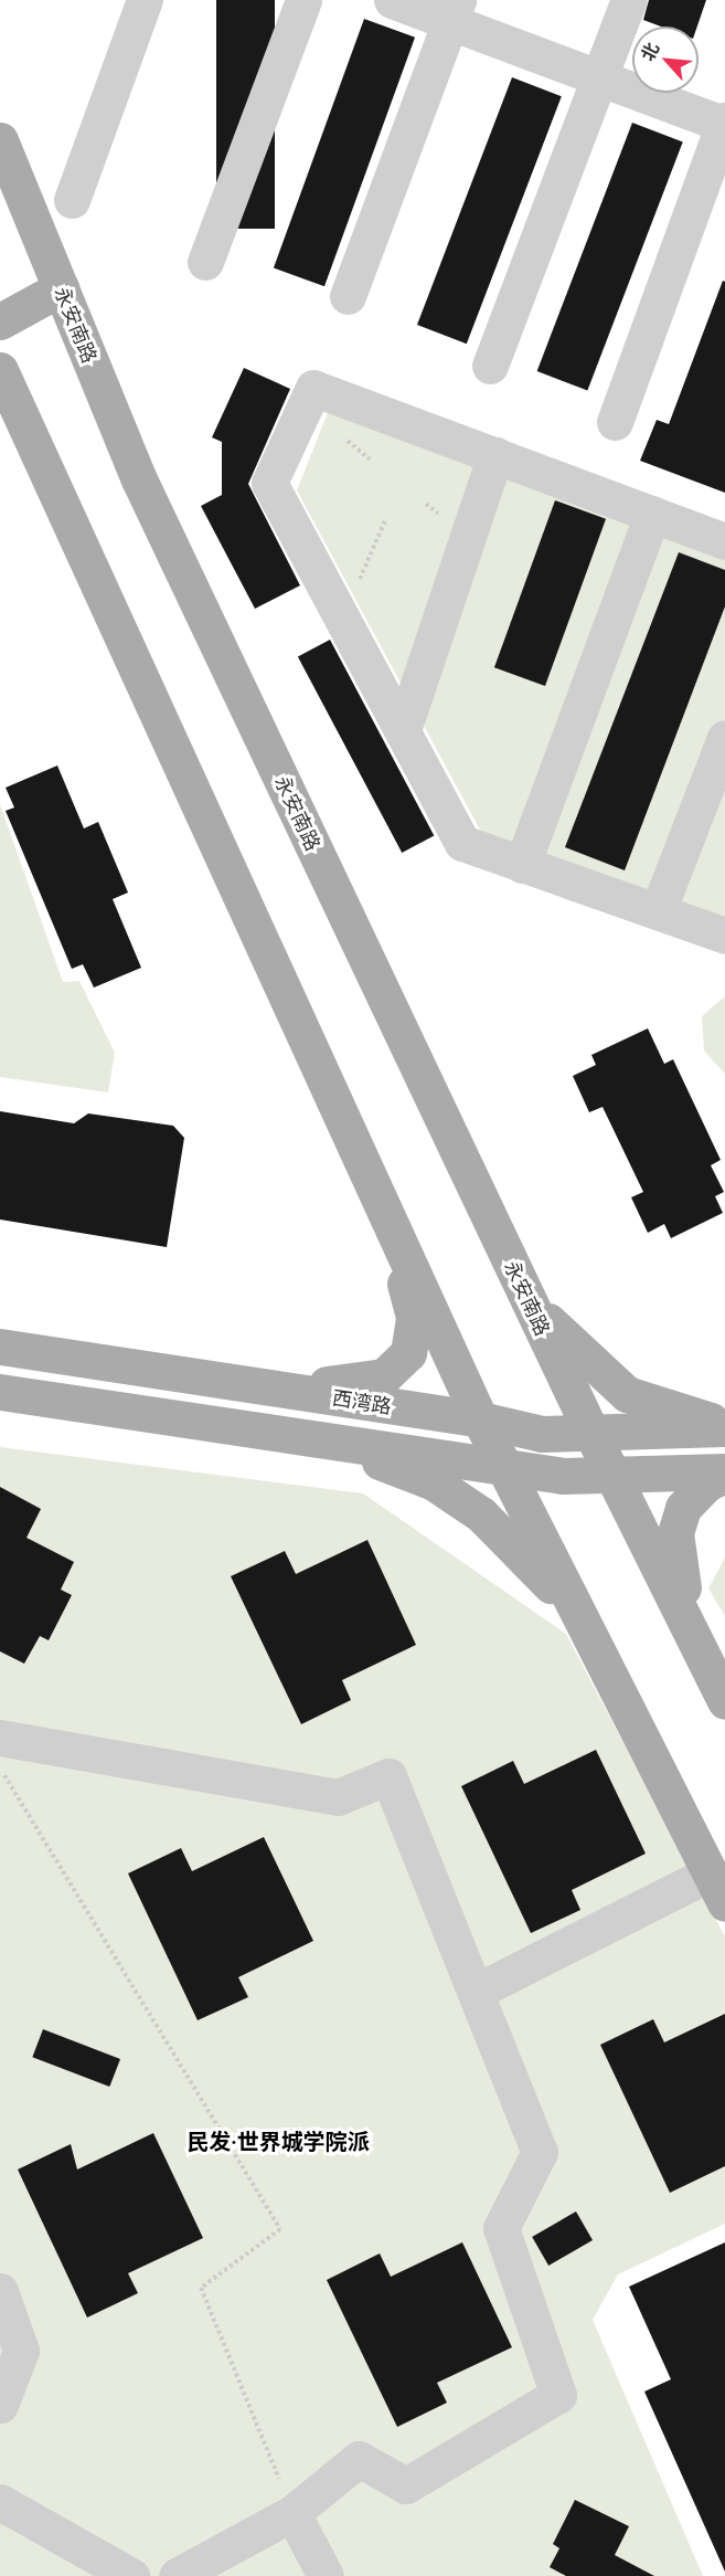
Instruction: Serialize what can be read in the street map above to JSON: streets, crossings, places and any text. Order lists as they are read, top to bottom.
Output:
{
  "streets": {
    "main road": ["永安南路", "西湾路"]
  },
  "crossings": [
    ["永安南路", "西湾路"]
  ],
  "districts": ["民发·世界城学院派"],
  "north": "top left"
}
